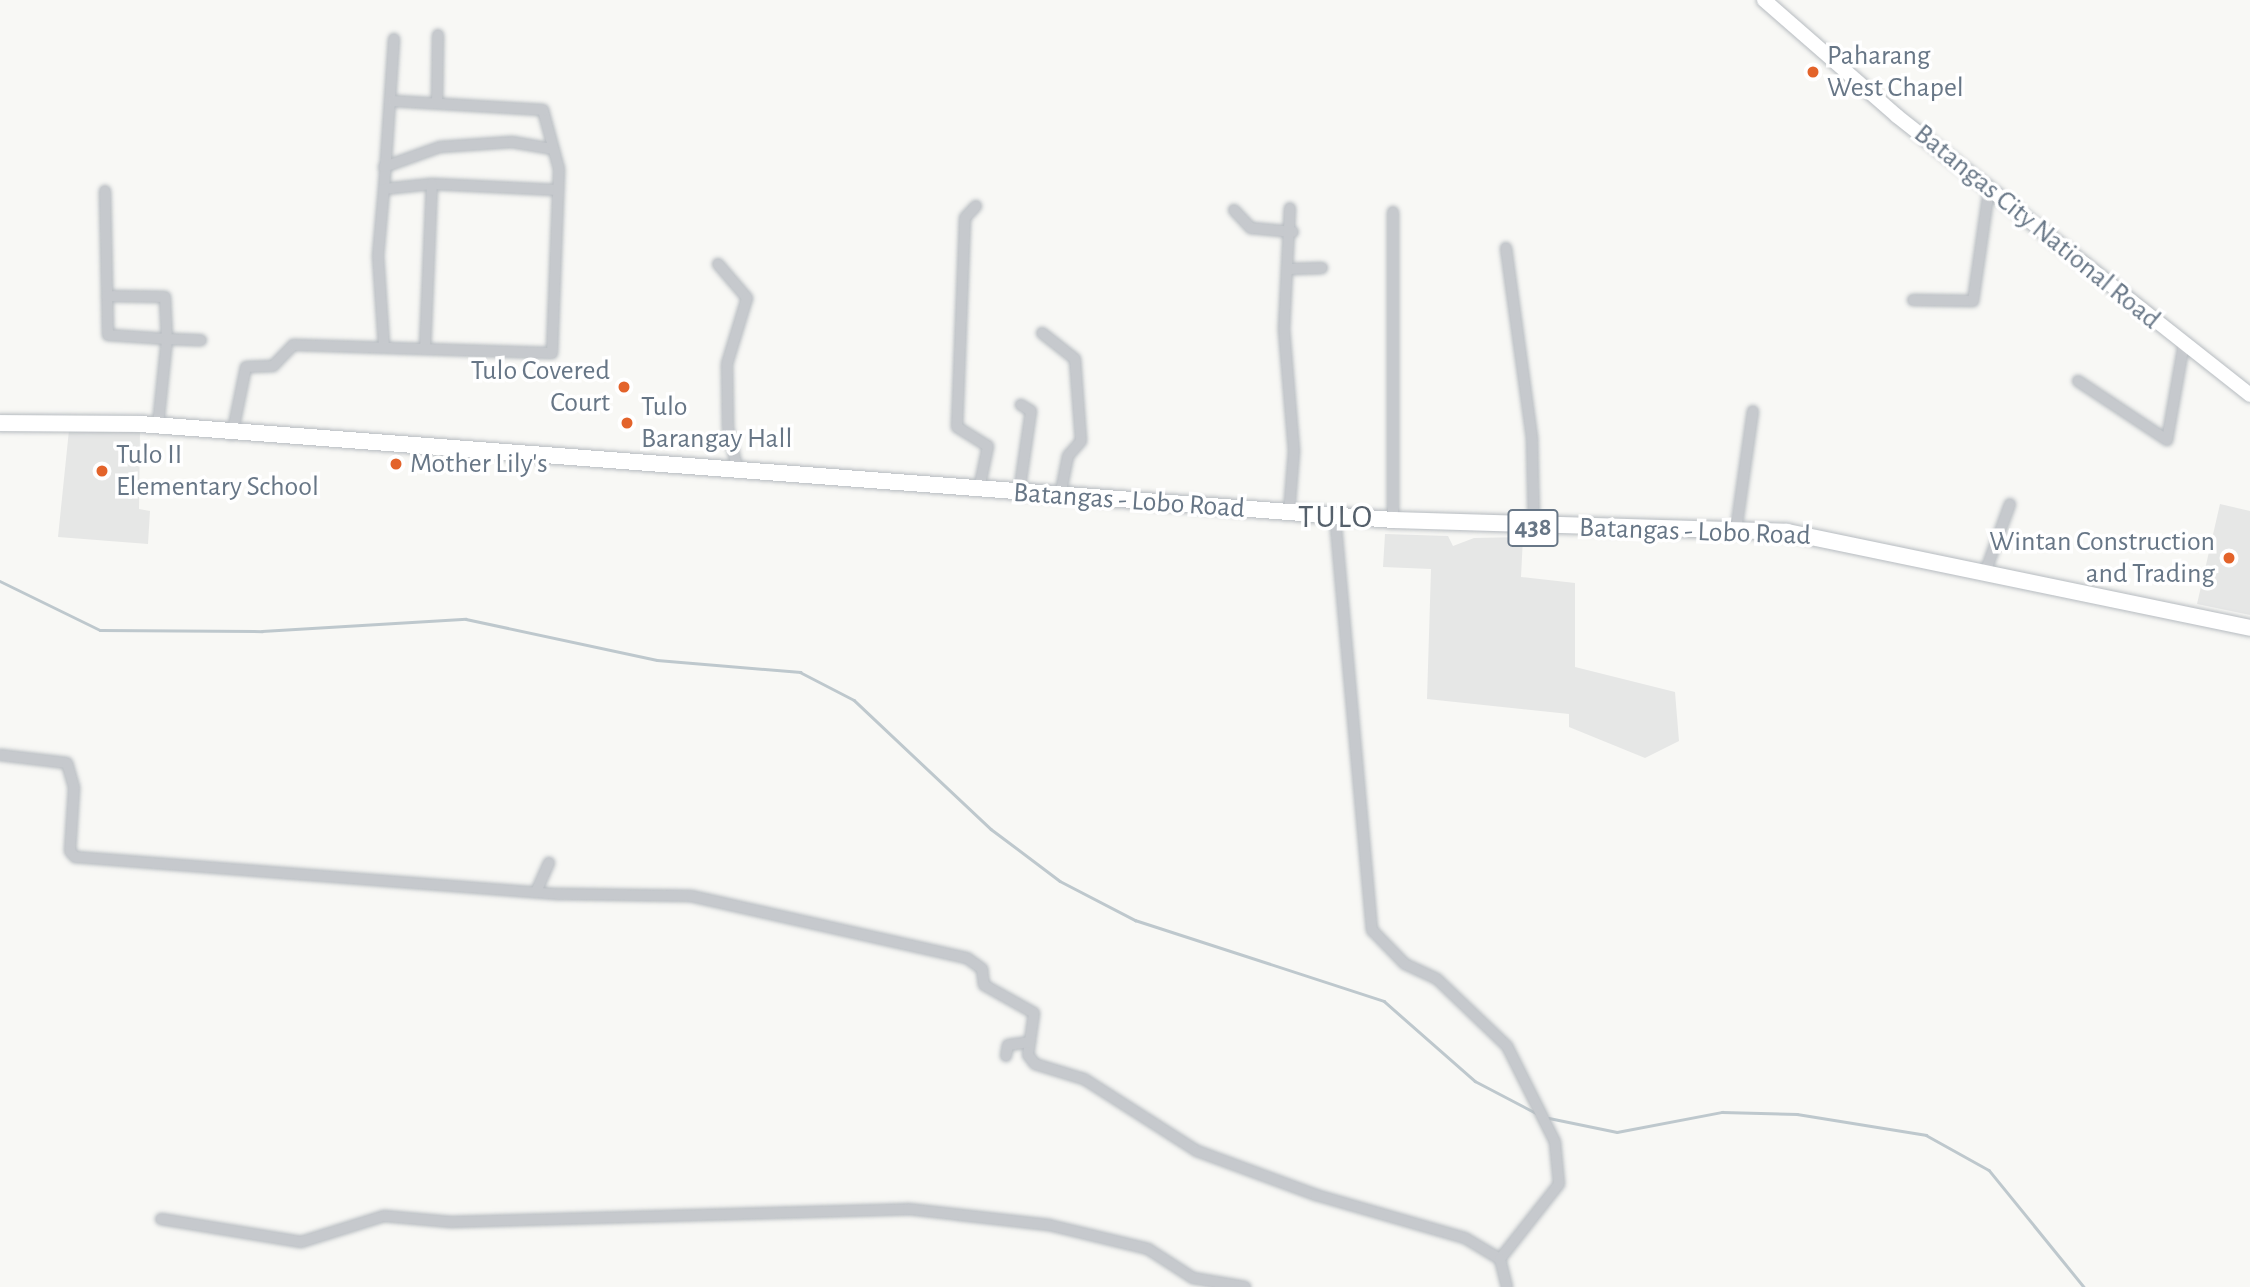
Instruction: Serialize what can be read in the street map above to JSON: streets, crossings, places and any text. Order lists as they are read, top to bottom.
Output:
{
  "streets": {
    "main road": ["Batangas - Lobo Road", "438"],
    "street": ["Batangas City National Road"]
  },
  "districts": ["TULO"],
  "places": [
    "Paharang West Chapel",
    "Tulo Covered Court",
    "Tulo Barangay Hall",
    "Mother Lily's",
    "Tulo II Elementary School",
    "Wintan Construction and Trading"
  ]
}
